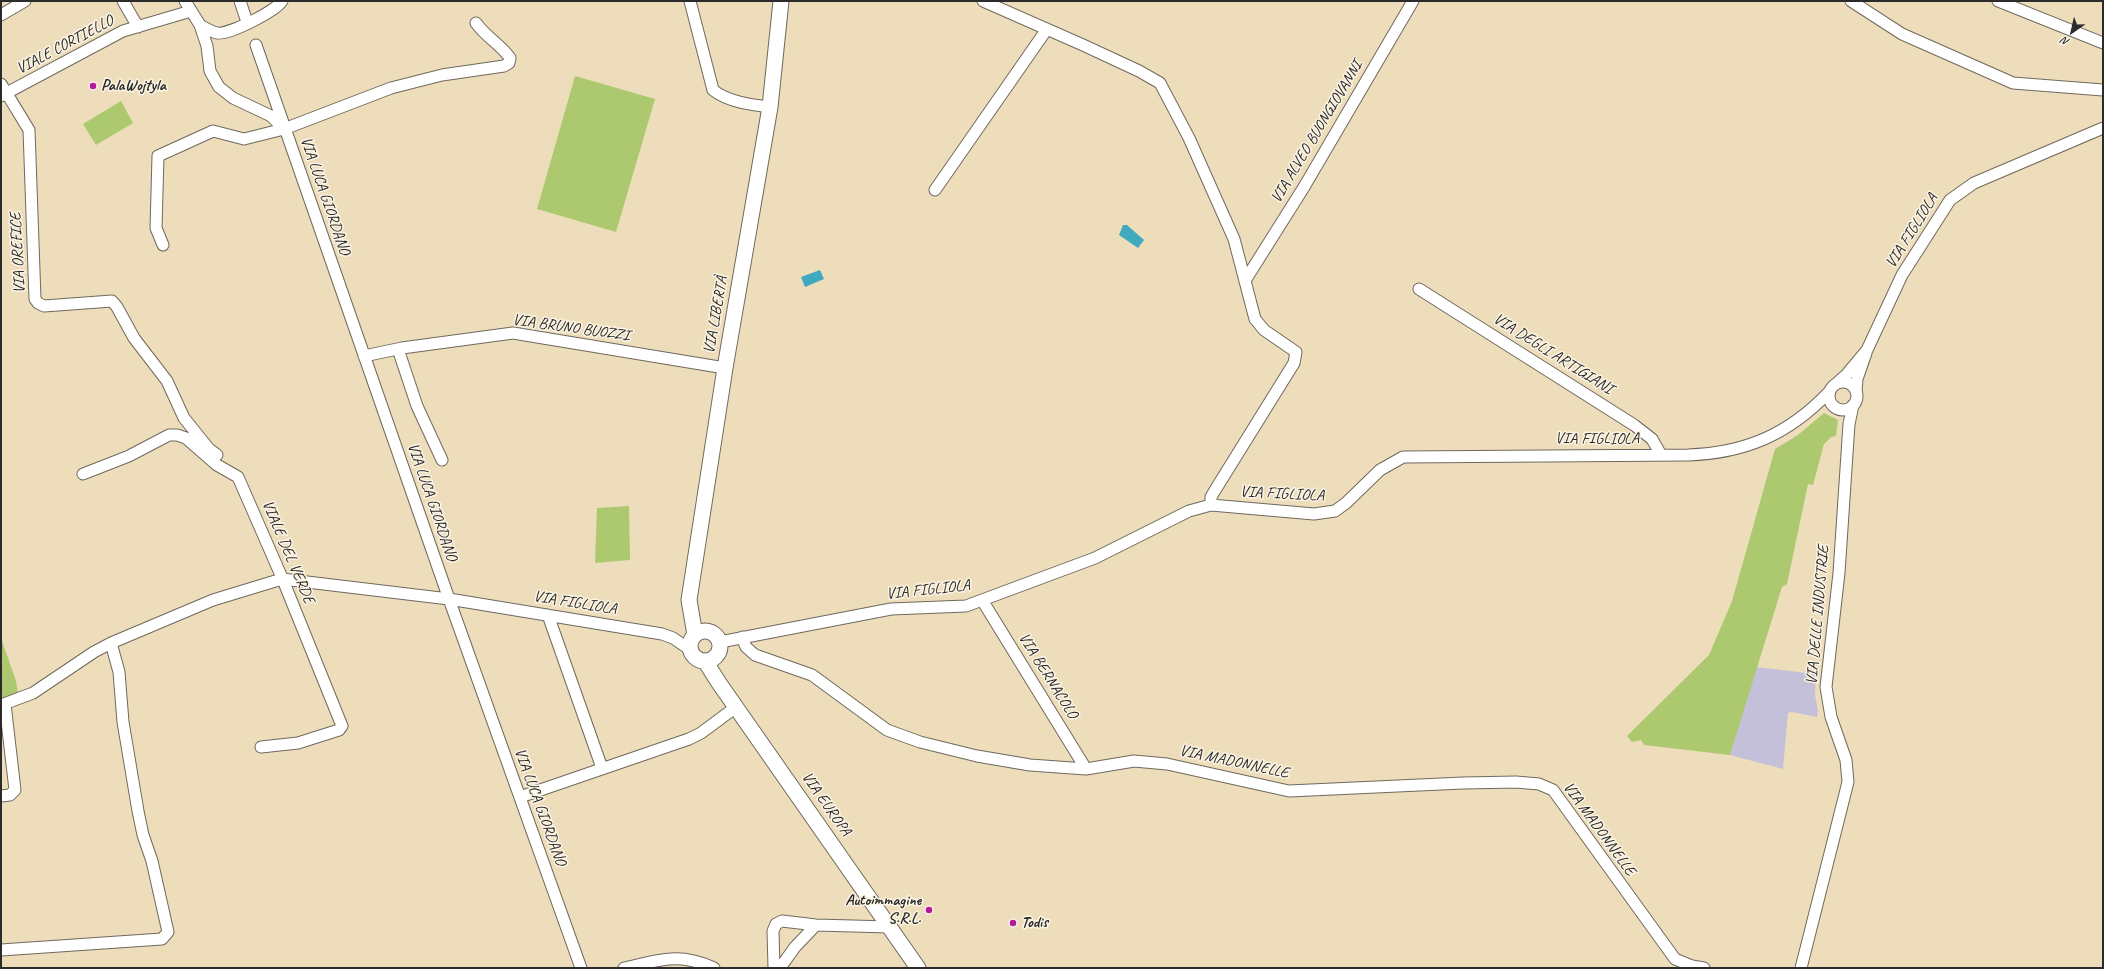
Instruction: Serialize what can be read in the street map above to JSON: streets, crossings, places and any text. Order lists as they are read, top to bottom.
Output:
{
  "streets": {
    "street": [
      "VIALE CORTIELLO",
      "VIA ALVEO BUONGIOVANNI",
      "VIA LUCA GIORDANO",
      "VIA FIGLIOLA",
      "VIA OREFICE",
      "VIA LIBERTÀ",
      "VIA BRUNO BUOZZI",
      "VIA DEGLI ARTIGIANI",
      "VIALE DEL VERDE",
      "VIA DELLE INDUSTRIE",
      "VIA BERNACOLO",
      "VIA MADONNELLE",
      "VIA EUROPA"
    ]
  },
  "crossings": [
    ["VIALE CORTIELLO", "VIA OREFICE"],
    ["VIA LUCA GIORDANO", "VIA FIGLIOLA"],
    ["VIA LUCA GIORDANO", "VIA BRUNO BUOZZI"],
    ["VIA FIGLIOLA", "VIA LIBERTÀ"],
    ["VIA FIGLIOLA", "VIA DEGLI ARTIGIANI"],
    ["VIA FIGLIOLA", "VIALE DEL VERDE"],
    ["VIA FIGLIOLA", "VIA DELLE INDUSTRIE"],
    ["VIA FIGLIOLA", "VIA BERNACOLO"],
    ["VIA FIGLIOLA", "VIA MADONNELLE"],
    ["VIA FIGLIOLA", "VIA EUROPA"],
    ["VIA OREFICE", "VIALE DEL VERDE"],
    ["VIA LIBERTÀ", "VIA BRUNO BUOZZI"],
    ["VIA LIBERTÀ", "VIA EUROPA"],
    ["VIA BERNACOLO", "VIA MADONNELLE"]
  ],
  "places": ["PalaWojtyla", "Autoimmagine S.R.L.", "Todis"],
  "north": "bottom left"
}
